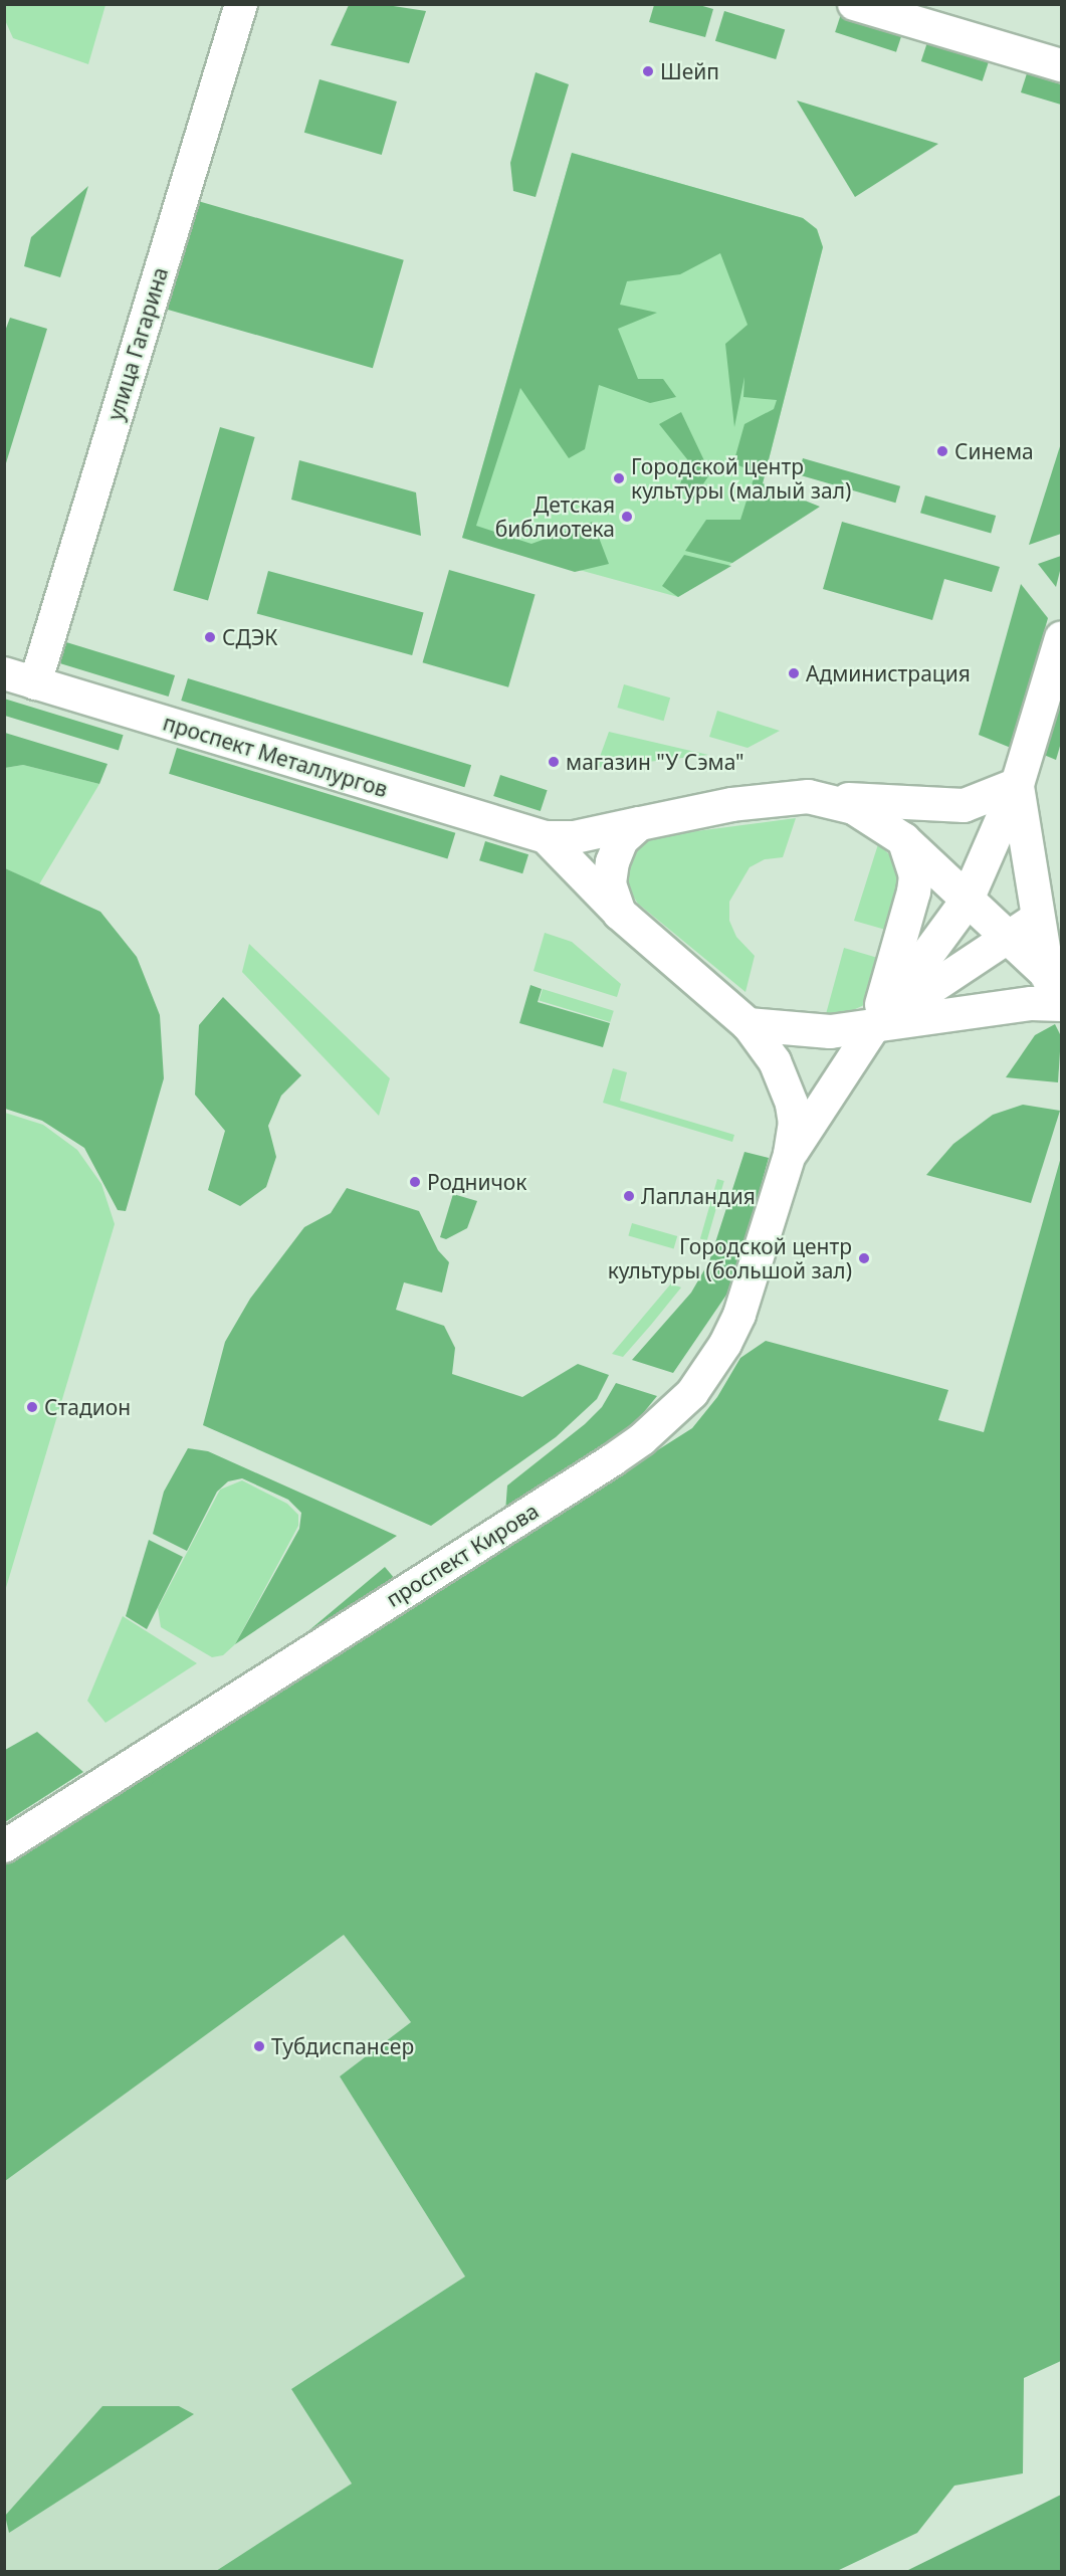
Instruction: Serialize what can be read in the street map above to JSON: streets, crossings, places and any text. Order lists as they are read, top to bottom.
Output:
{
  "streets": {
    "main road": ["улица Гагарина", "проспект Металлургов", "проспект Кирова"]
  },
  "crossings": [
    ["улица Гагарина", "проспект Металлургов"]
  ],
  "places": [
    "Шейп",
    "Синема",
    "Городской центр культуры (малый зал)",
    "Детская библиотека",
    "СДЭК",
    "Администрация",
    "магазин \"У Сэма\"",
    "Родничок",
    "Лапландия",
    "Городской центр культуры (большой зал)",
    "Стадион",
    "Тубдиспансер"
  ]
}
